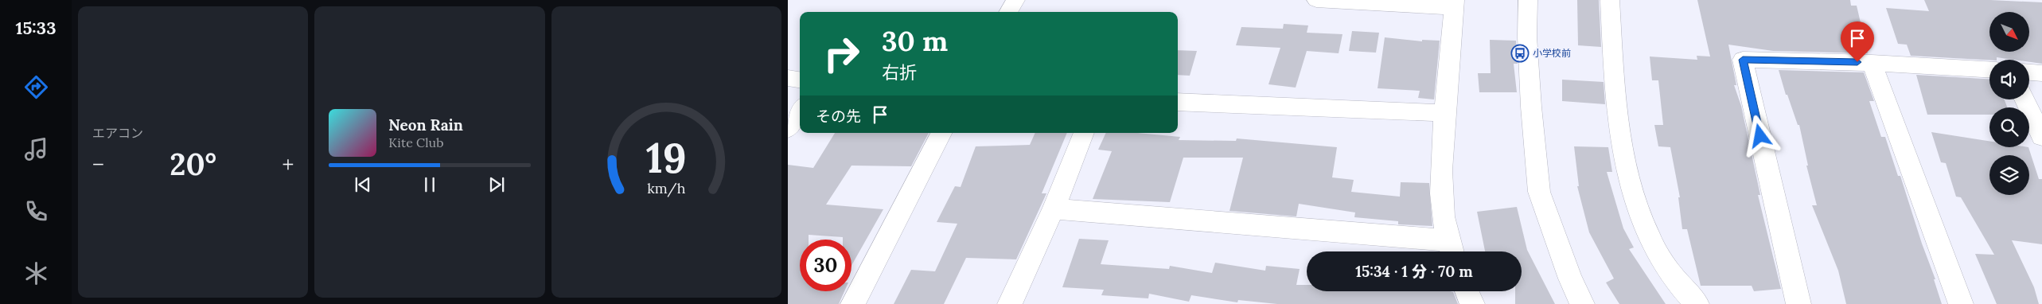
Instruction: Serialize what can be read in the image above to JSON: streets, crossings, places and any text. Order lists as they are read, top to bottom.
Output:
{
  "places": {
    "bus stop": ["小学校前"]
  },
  "north": "bottom right",
  "page": {
    "tabs": "15:33",
    "tile": "エアコン",
    "turn": ["30 m", "右折"],
    "then": "その先",
    "song": ["Neon Rain", "Kite Club"],
    "heat": ["−", "20°", "+"],
    "limit": "30",
    "trip": "15:34 · 1 分 · 70 m",
    "gauge": ["19", "km/h"]
  }
}
